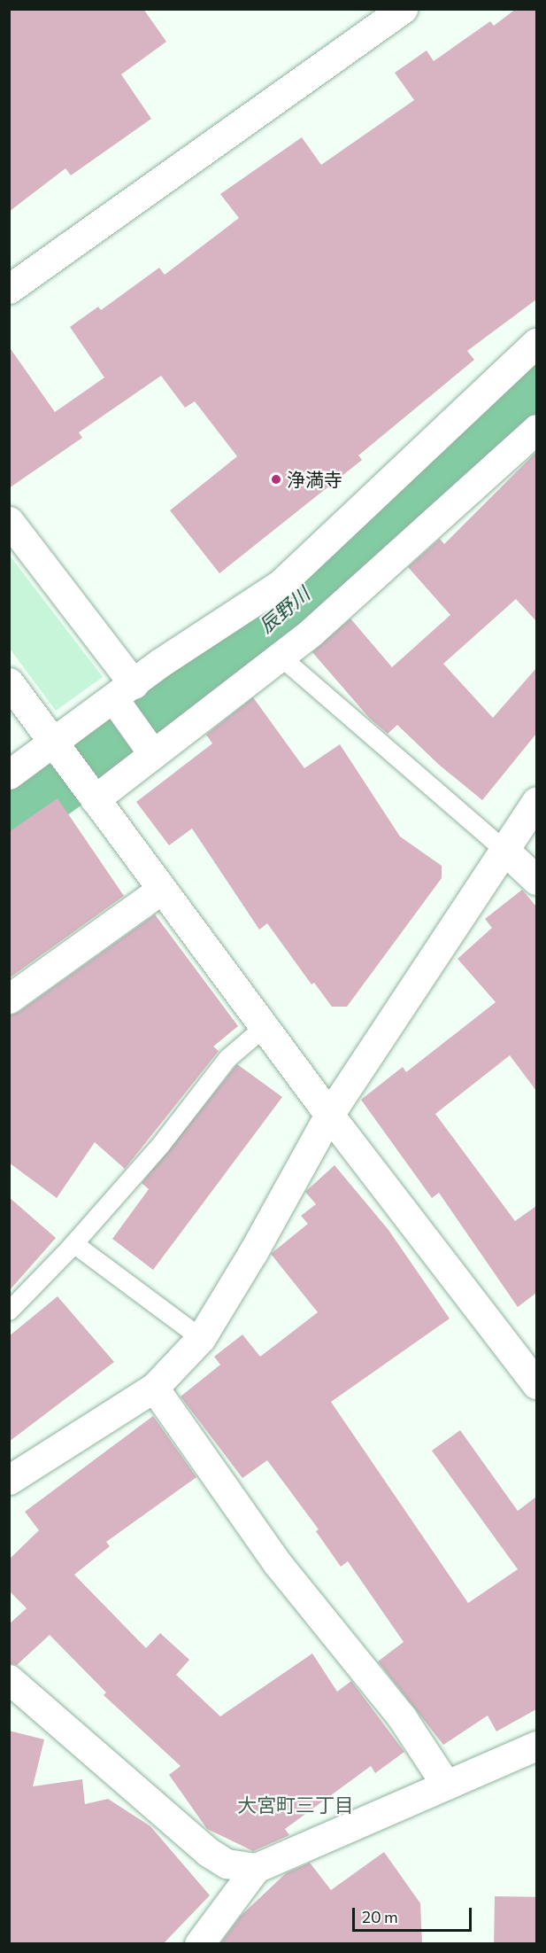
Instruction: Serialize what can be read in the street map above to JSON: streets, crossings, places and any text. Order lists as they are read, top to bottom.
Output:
{
  "districts": ["大宮町三丁目"],
  "water": ["辰野川"],
  "places": ["浄満寺"],
  "scale_bar": "20 m"
}
